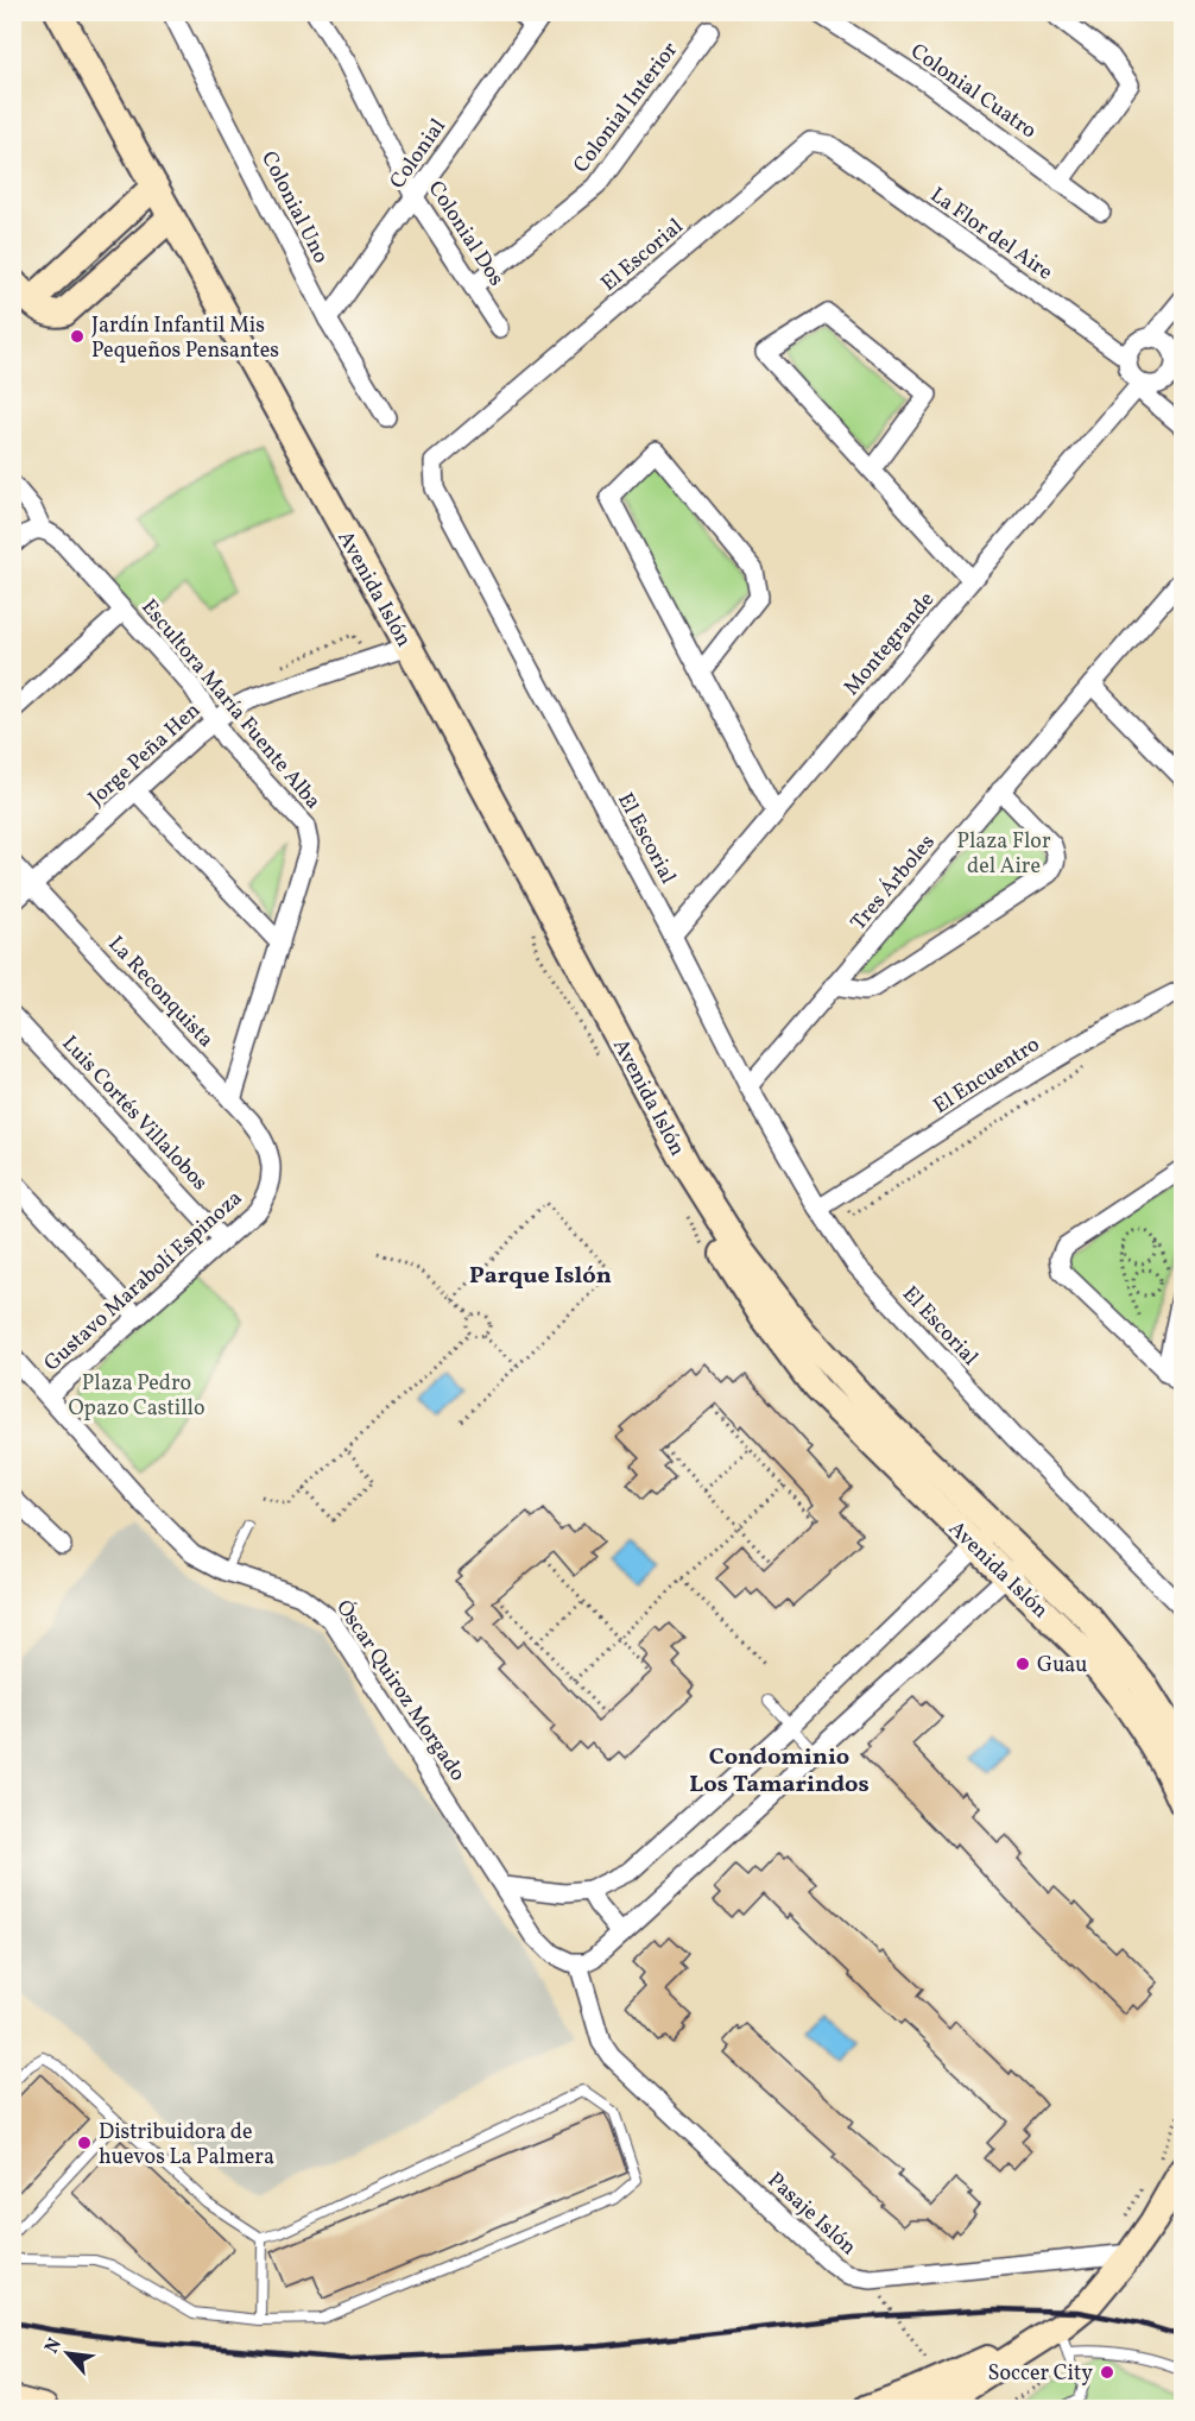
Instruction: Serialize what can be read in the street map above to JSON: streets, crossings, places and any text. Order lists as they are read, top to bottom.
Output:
{
  "streets": {
    "main road": ["Avenida Islón"],
    "street": [
      "Colonial Cuatro",
      "Colonial Interior",
      "Colonial",
      "Colonial Uno",
      "Colonial Dos",
      "La Flor del Aire",
      "El Escorial",
      "Montegrande",
      "Escultora María Fuente Alba",
      "Jorge Peña Hen",
      "Tres Árboles",
      "La Reconquista",
      "El Encuentro",
      "Luis Cortés Villalobos",
      "Gustavo Marabolí Espinoza",
      "Óscar Quiroz Morgado",
      "Pasaje Islón"
    ]
  },
  "crossings": [
    ["Colonial Interior", "Colonial Dos"],
    ["Colonial", "Colonial Uno"],
    ["Colonial", "Colonial Dos"],
    ["La Flor del Aire", "El Escorial"],
    ["La Flor del Aire", "Montegrande"],
    ["El Escorial", "Montegrande"],
    ["El Escorial", "Tres Árboles"],
    ["El Escorial", "El Encuentro"],
    ["Avenida Islón", "Jorge Peña Hen"],
    ["Escultora María Fuente Alba", "Jorge Peña Hen"],
    ["Escultora María Fuente Alba", "La Reconquista"],
    ["Jorge Peña Hen", "La Reconquista"],
    ["La Reconquista", "Gustavo Marabolí Espinoza"],
    ["Luis Cortés Villalobos", "Gustavo Marabolí Espinoza"],
    ["Gustavo Marabolí Espinoza", "Óscar Quiroz Morgado"],
    ["Óscar Quiroz Morgado", "Pasaje Islón"]
  ],
  "districts": ["Parque Islón", "Condominio Los Tamarindos"],
  "parks": ["Plaza Flor del Aire", "Plaza Pedro Opazo Castillo"],
  "places": [
    "Jardín Infantil Mis Pequeños Pensantes",
    "Guau",
    "Distribuidora de huevos La Palmera",
    "Soccer City"
  ],
  "north": "top left"
}
